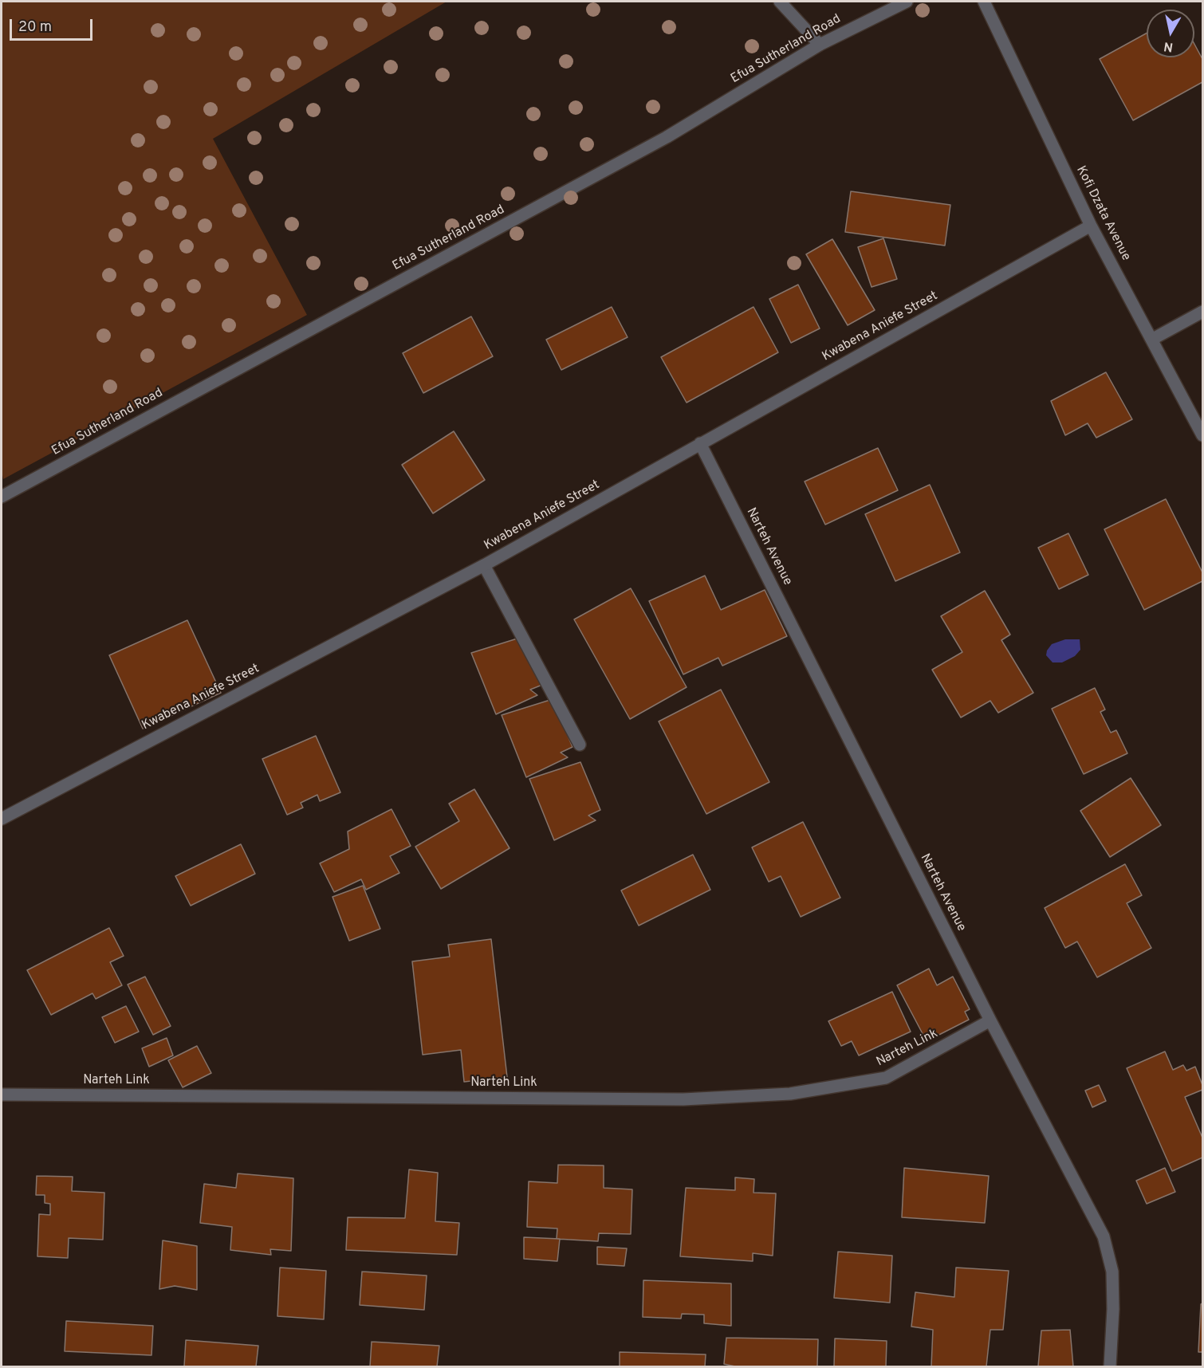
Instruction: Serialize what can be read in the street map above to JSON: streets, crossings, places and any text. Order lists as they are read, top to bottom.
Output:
{
  "streets": {
    "street": [
      "Efua Sutherland Road",
      "Kofi Dzata Avenue",
      "Kwabena Aniefe Street",
      "Narteh Avenue",
      "Narteh Link"
    ]
  },
  "crossings": [
    ["Kofi Dzata Avenue", "Kwabena Aniefe Street"],
    ["Kwabena Aniefe Street", "Narteh Avenue"],
    ["Narteh Avenue", "Narteh Link"]
  ],
  "scale_bar": "20 m",
  "north": "bottom"
}
